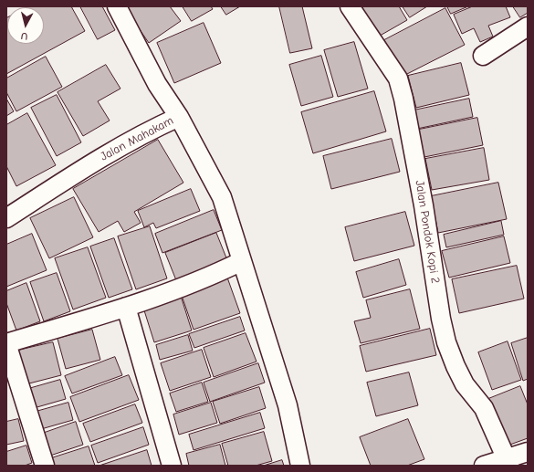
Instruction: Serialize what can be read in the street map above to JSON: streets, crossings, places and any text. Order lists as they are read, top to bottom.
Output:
{
  "streets": {
    "street": ["Jalan Mahakam", "Jalan Pondok Kopi 2"]
  },
  "north": "bottom"
}
